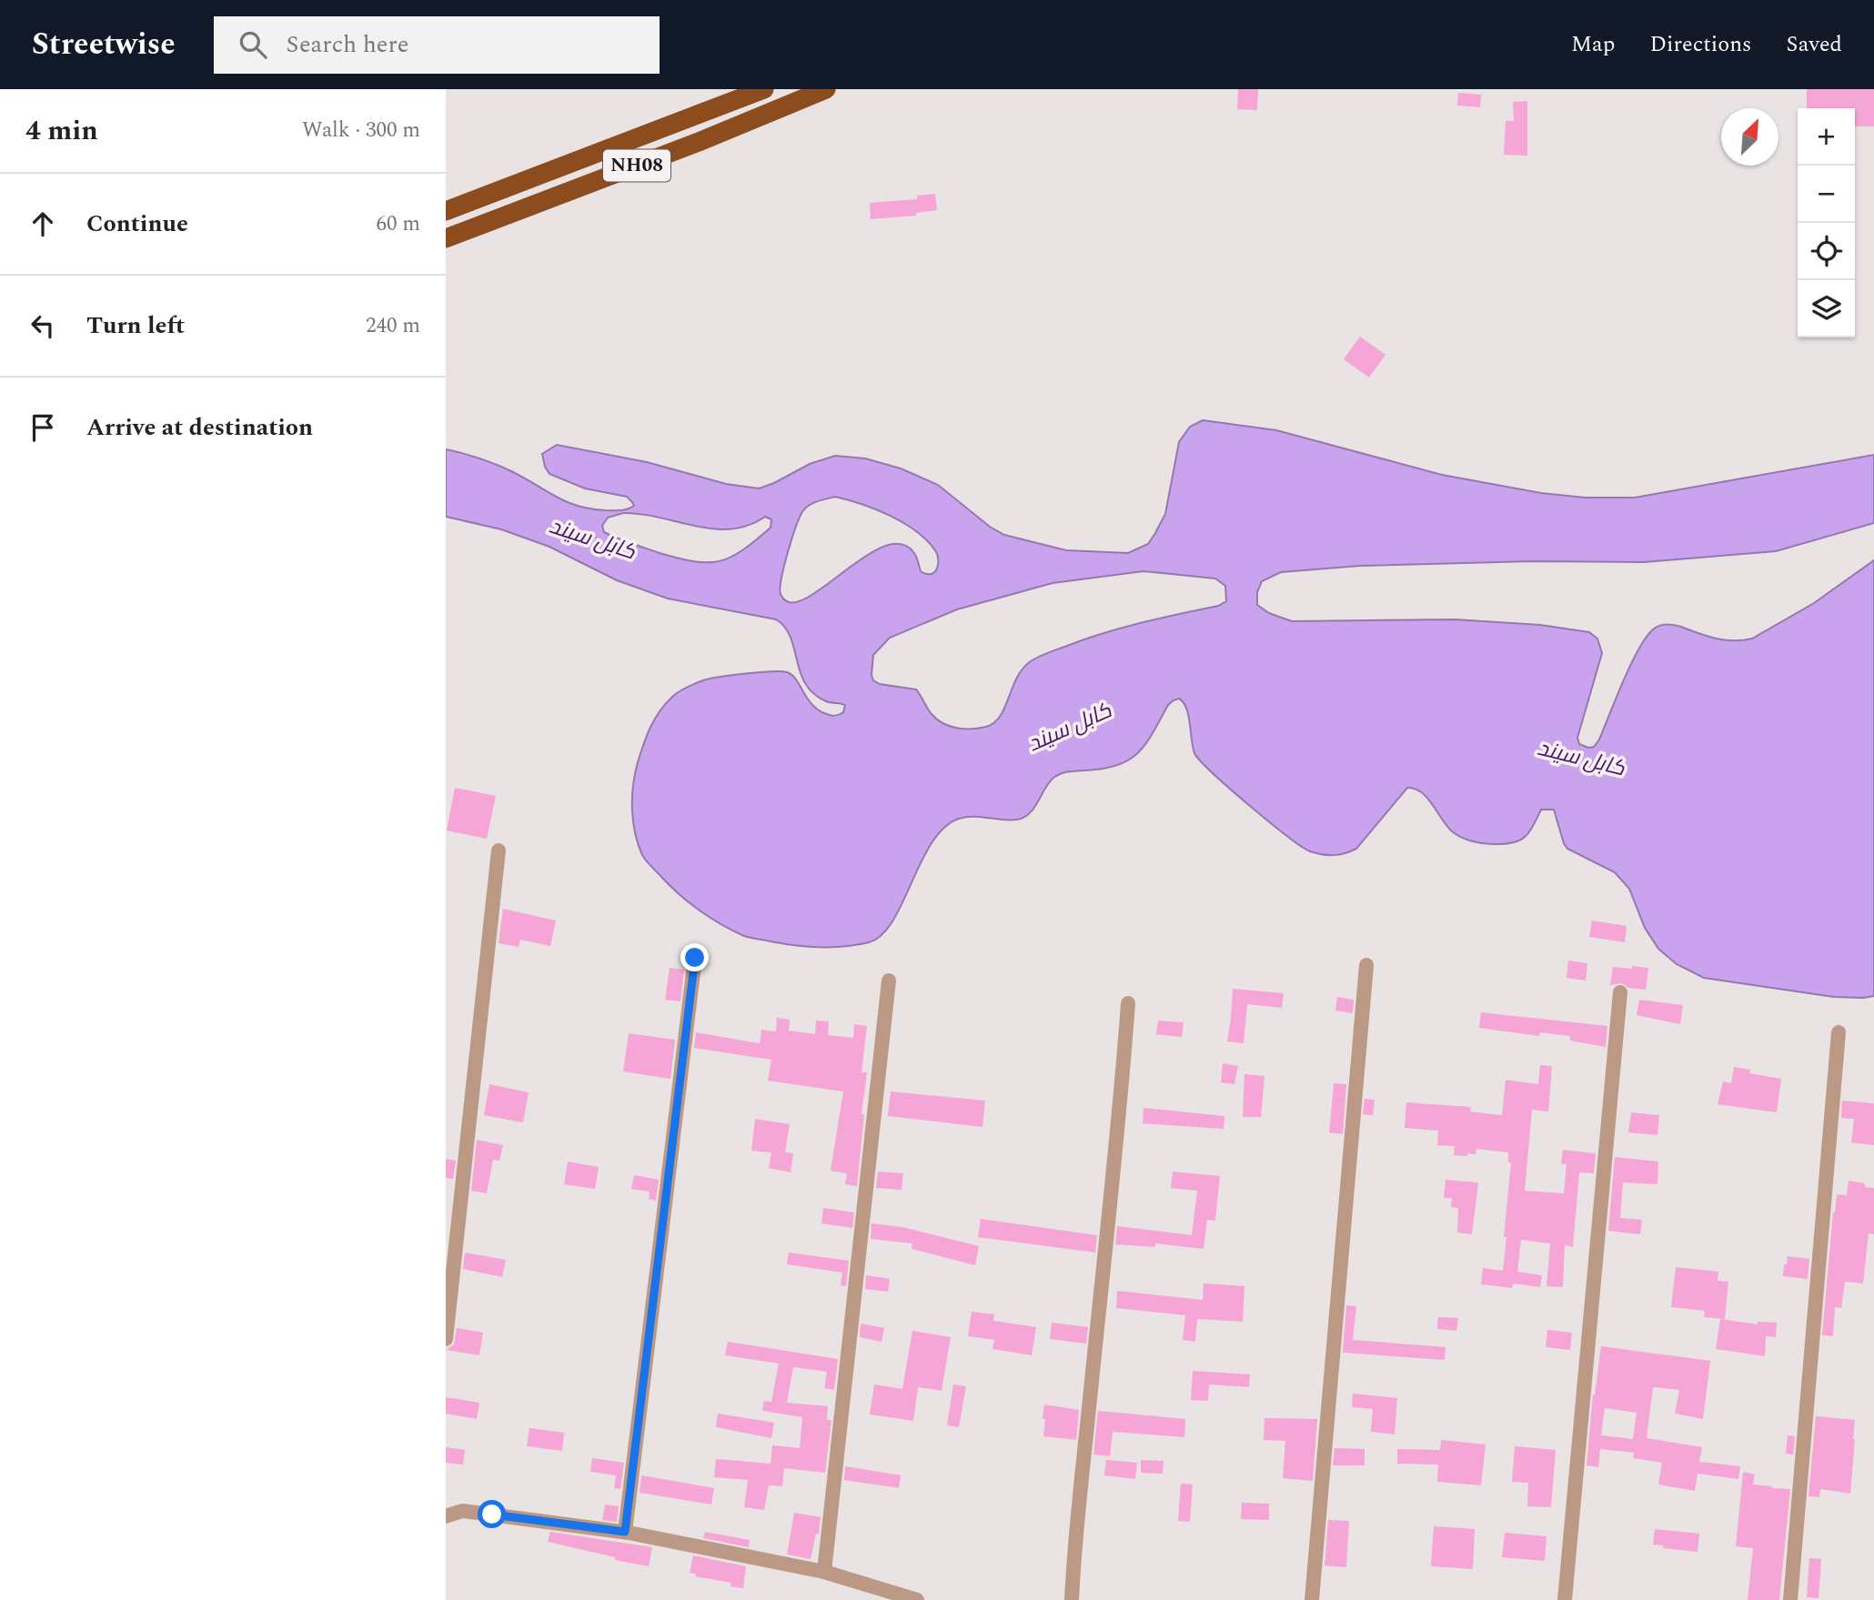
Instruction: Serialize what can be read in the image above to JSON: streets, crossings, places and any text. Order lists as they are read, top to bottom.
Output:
{
  "streets": {
    "highway": ["NH08"]
  },
  "water": ["کابل سيند"],
  "north": "top right",
  "page": {
    "header": "Streetwise",
    "search": "Search here",
    "nav": ["Map", "Directions", "Saved"],
    "heading": ["4 min", "Walk · 300 m"],
    "map_buttons": ["+", "−"],
    "list": [
      ["Continue", "60 m"],
      ["Turn left", "240 m"],
      "Arrive at destination"
    ]
  }
}
